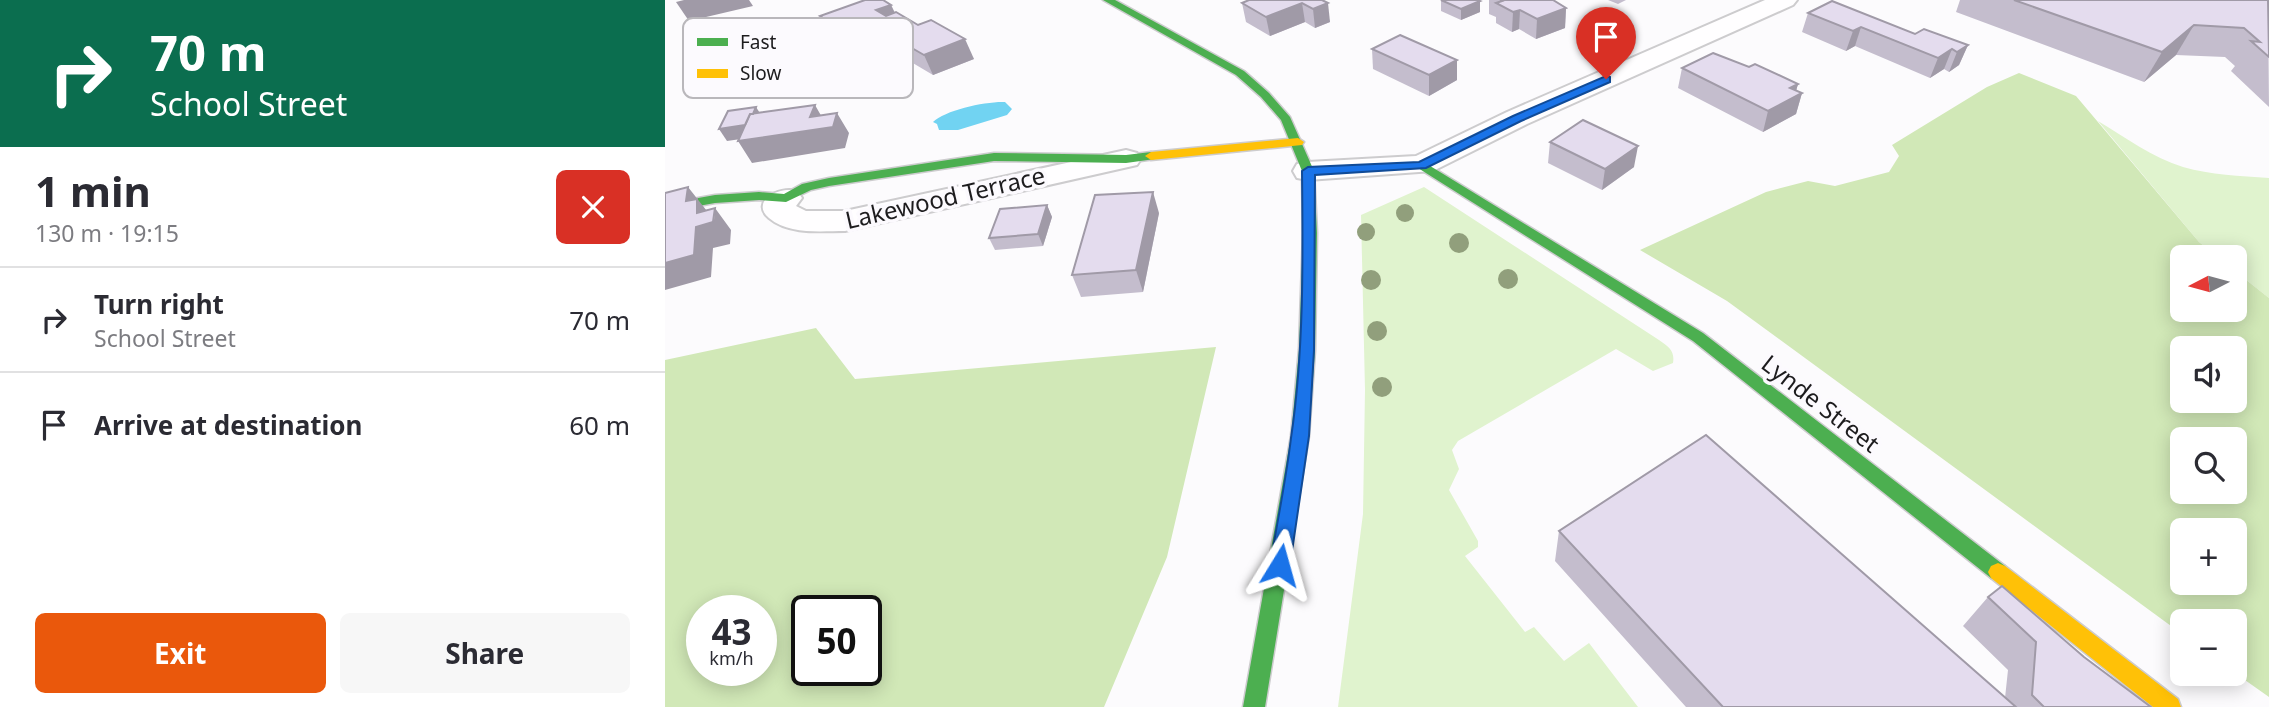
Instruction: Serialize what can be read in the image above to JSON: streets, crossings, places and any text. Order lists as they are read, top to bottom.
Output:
{
  "streets": {
    "main road": ["Lakewood Terrace", "Lynde Street"]
  },
  "legend": ["Fast", "Slow"],
  "north": "left",
  "page": {
    "turn": ["70 m", "School Street"],
    "heading": ["1 min", "130 m · 19:15"],
    "map_buttons": ["+", "−"],
    "list": [
      {
        "name": "Turn right",
        "note": "School Street",
        "value": "70 m"
      },
      {
        "name": "Arrive at destination",
        "value": "60 m"
      }
    ],
    "speed": "43 km/h",
    "limit": "50",
    "buttons": ["Exit", "Share"]
  }
}
